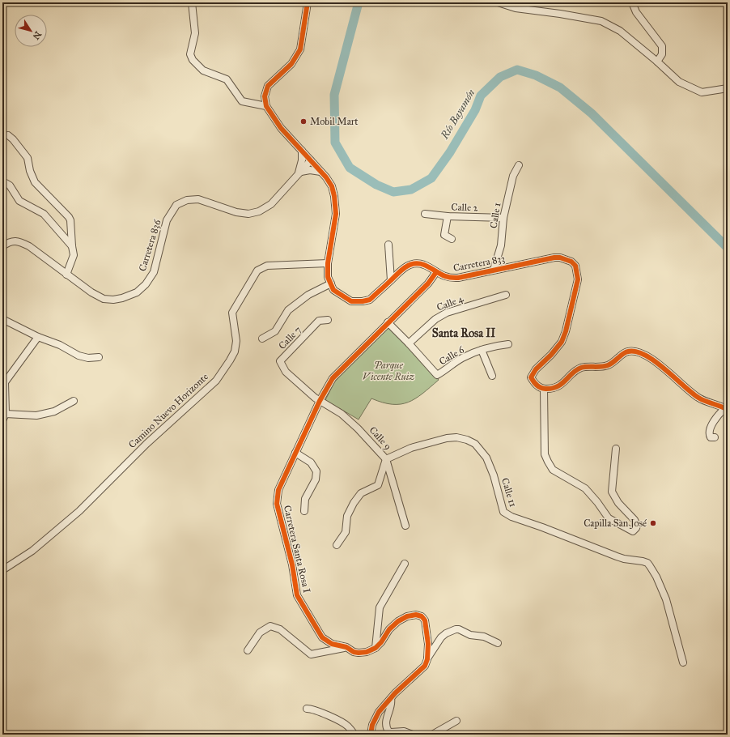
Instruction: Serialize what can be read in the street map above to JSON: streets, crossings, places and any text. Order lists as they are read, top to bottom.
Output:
{
  "streets": {
    "street": [
      "Calle 2",
      "Calle 1",
      "Carretera 836",
      "Carretera 833",
      "Calle 4",
      "Calle 7",
      "Calle 6",
      "Camino Nuevo Horizonte",
      "Calle 9",
      "Calle 11",
      "Carretera Santa Rosa I"
    ]
  },
  "crossings": [
    ["Calle 2", "Calle 1"],
    ["Calle 1", "Carretera 833"],
    ["Carretera 836", "Carretera 833"],
    ["Carretera 833", "Camino Nuevo Horizonte"],
    ["Carretera 833", "Carretera Santa Rosa I"],
    ["Calle 4", "Calle 6"],
    ["Calle 7", "Calle 9"],
    ["Calle 7", "Carretera Santa Rosa I"],
    ["Calle 6", "Carretera Santa Rosa I"],
    ["Calle 9", "Calle 11"],
    ["Calle 9", "Carretera Santa Rosa I"]
  ],
  "districts": ["Santa Rosa II"],
  "water": ["Río Bayamón"],
  "parks": ["Parque Vicente Ruiz"],
  "places": ["Mobil Mart", "Capilla San José"],
  "north": "bottom right"
}
